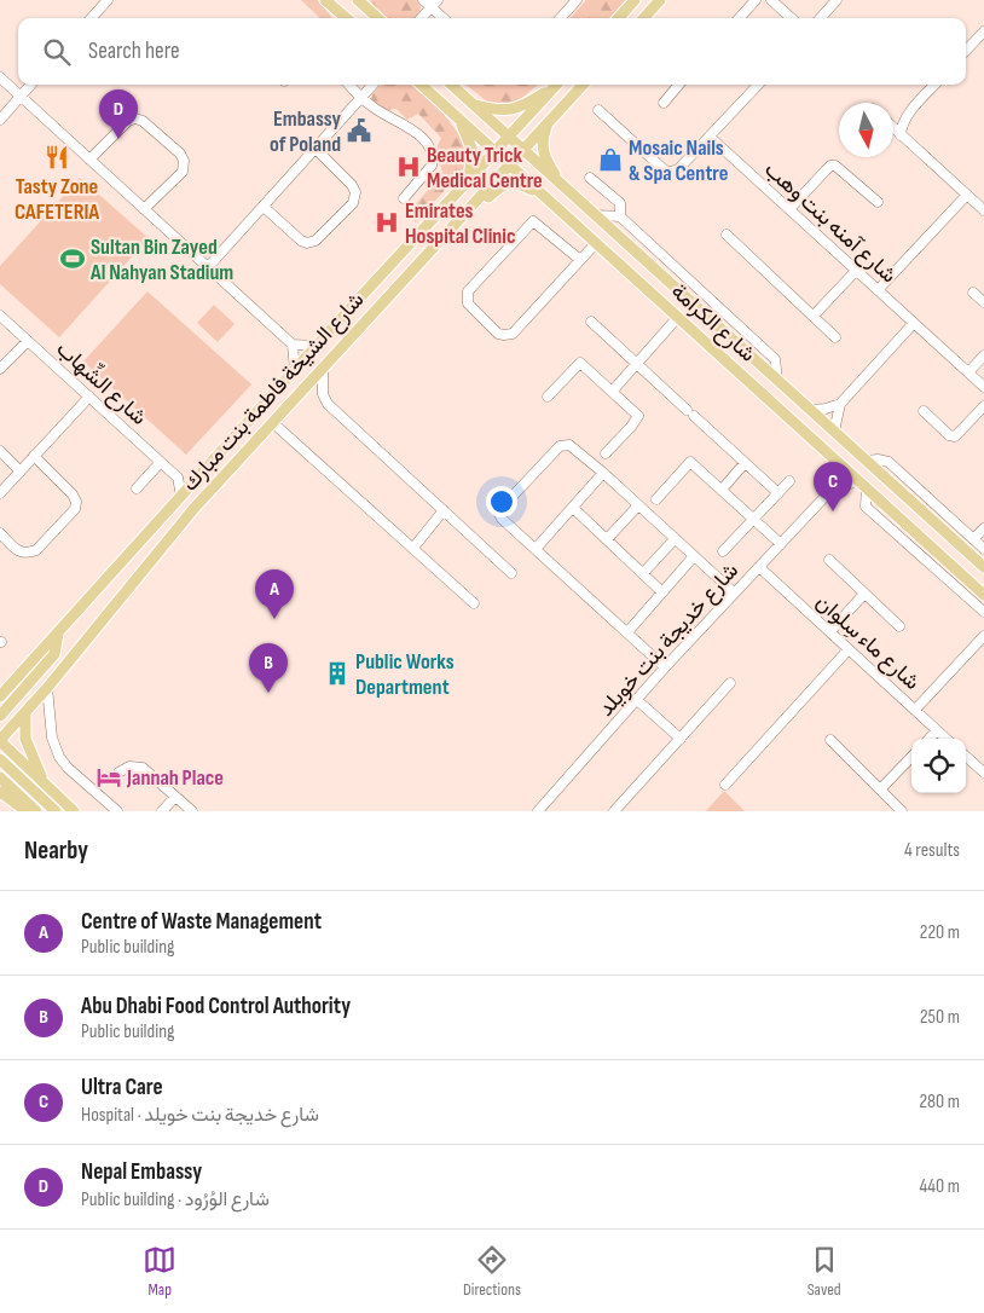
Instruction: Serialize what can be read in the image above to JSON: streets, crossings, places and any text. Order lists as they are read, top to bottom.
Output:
{
  "streets": {
    "main road": ["شارع الكرامة", "شارع الشيخة فاطمة بنت مبارك"],
    "street": [
      "شارع آمنه بنت وهب",
      "شارع الشِّهاب",
      "شارع خديجة بنت خويلد",
      "شارع ماء سِلوان"
    ]
  },
  "crossings": [
    ["شارع الكرامة", "شارع الشيخة فاطمة بنت مبارك"],
    ["شارع الكرامة", "شارع خديجة بنت خويلد"],
    ["شارع خديجة بنت خويلد", "شارع ماء سِلوان"]
  ],
  "places": {
    "public building": ["Embassy of Poland"],
    "restaurant": ["Tasty Zone CAFETERIA"],
    "shop": ["Mosaic Nails & Spa Centre"],
    "hospital": ["Beauty Trick Medical Centre", "Emirates Hospital Clinic"],
    "sports": ["Sultan Bin Zayed Al Nahyan Stadium"],
    "building": ["Public Works Department"],
    "hotel": ["Jannah Place"]
  },
  "north": "bottom",
  "page": {
    "search": "Search here",
    "pins": [
      "D",
      "C",
      "A",
      "B"
    ],
    "heading": ["Nearby", "4 results"],
    "list": [
      {
        "mark": "A",
        "name": "Centre of Waste Management",
        "note": "Public building",
        "value": "220 m"
      },
      {
        "mark": "B",
        "name": "Abu Dhabi Food Control Authority",
        "note": "Public building",
        "value": "250 m"
      },
      {
        "mark": "C",
        "name": "Ultra Care",
        "note": "Hospital · شارع خديجة بنت خويلد",
        "value": "280 m"
      },
      {
        "mark": "D",
        "name": "Nepal Embassy",
        "note": "Public building · شارع الوُرُود",
        "value": "440 m"
      }
    ],
    "nav": ["Map", "Directions", "Saved"]
  }
}
